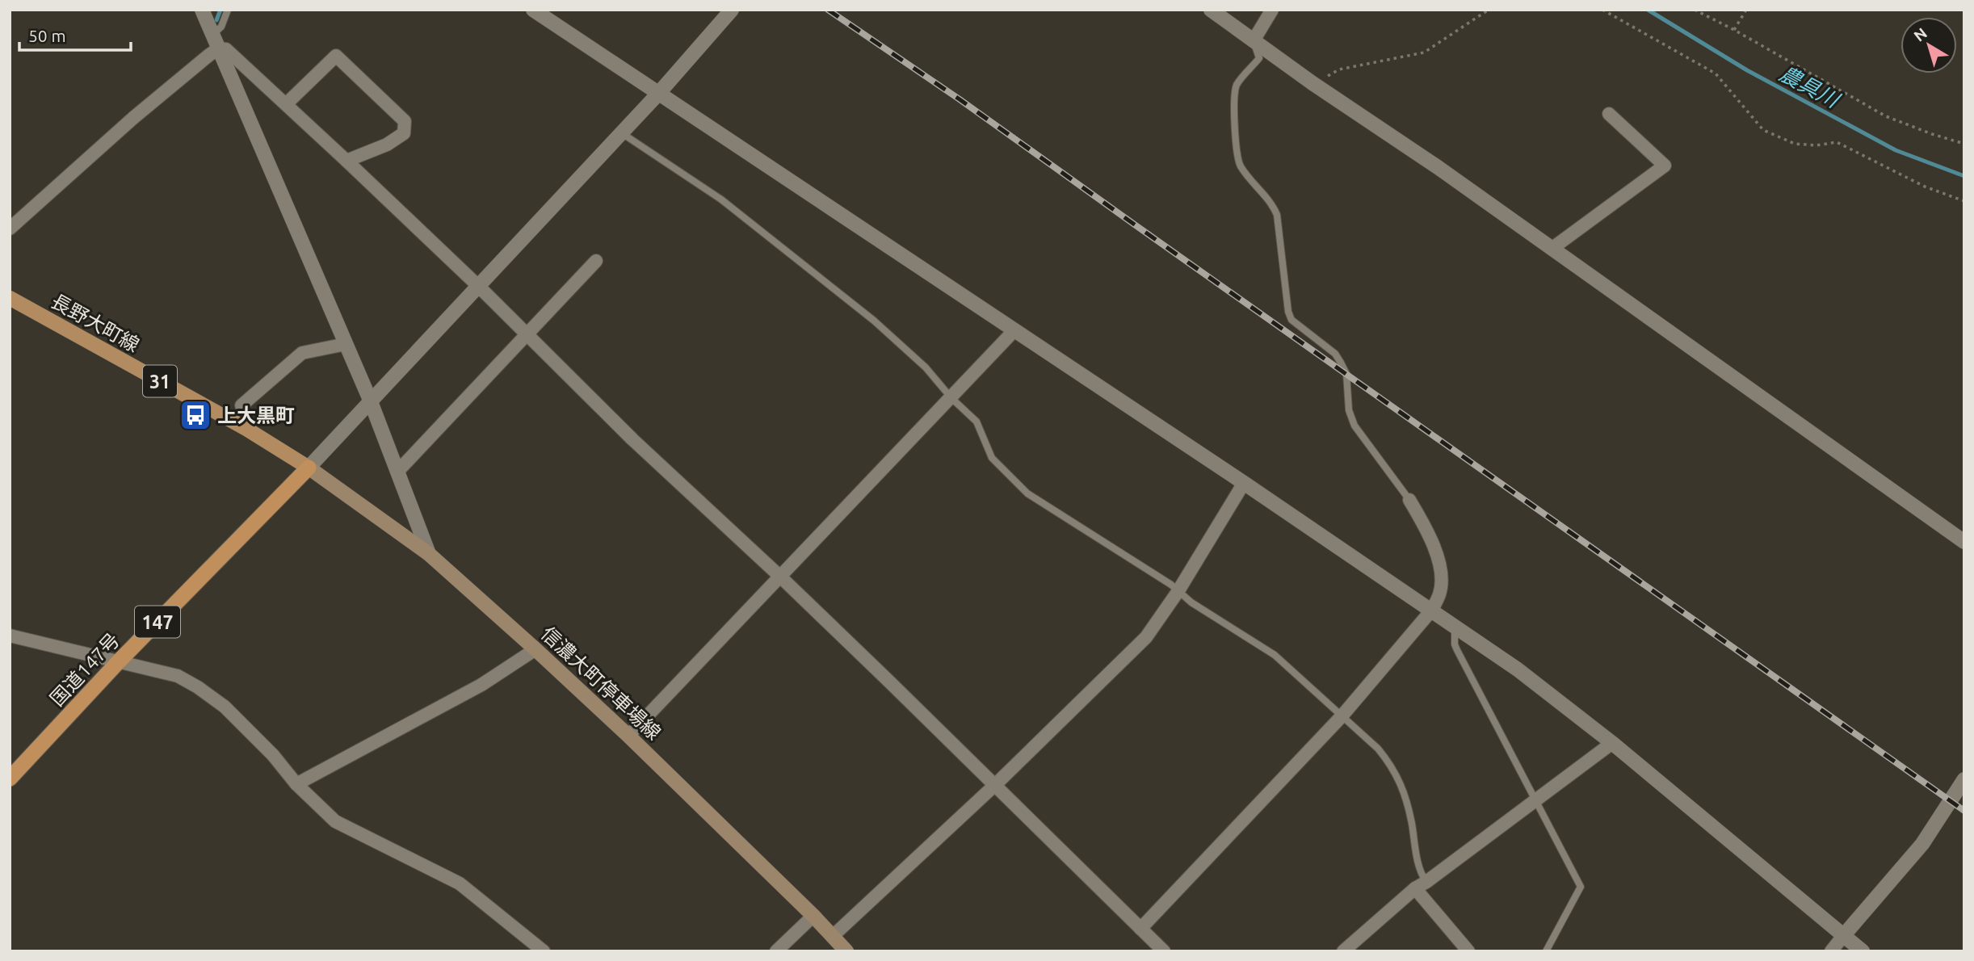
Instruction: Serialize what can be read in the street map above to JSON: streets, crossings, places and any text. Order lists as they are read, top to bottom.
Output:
{
  "streets": {
    "highway": ["147", "国道147号"],
    "main road": ["長野大町線", "31", "信濃大町停車場線"]
  },
  "crossings": [
    ["長野大町線", "国道147号"],
    ["長野大町線", "信濃大町停車場線"],
    ["国道147号", "信濃大町停車場線"]
  ],
  "water": ["農具川"],
  "places": {
    "bus stop": ["上大黒町"]
  },
  "scale_bar": "50 m",
  "north": "top left"
}
